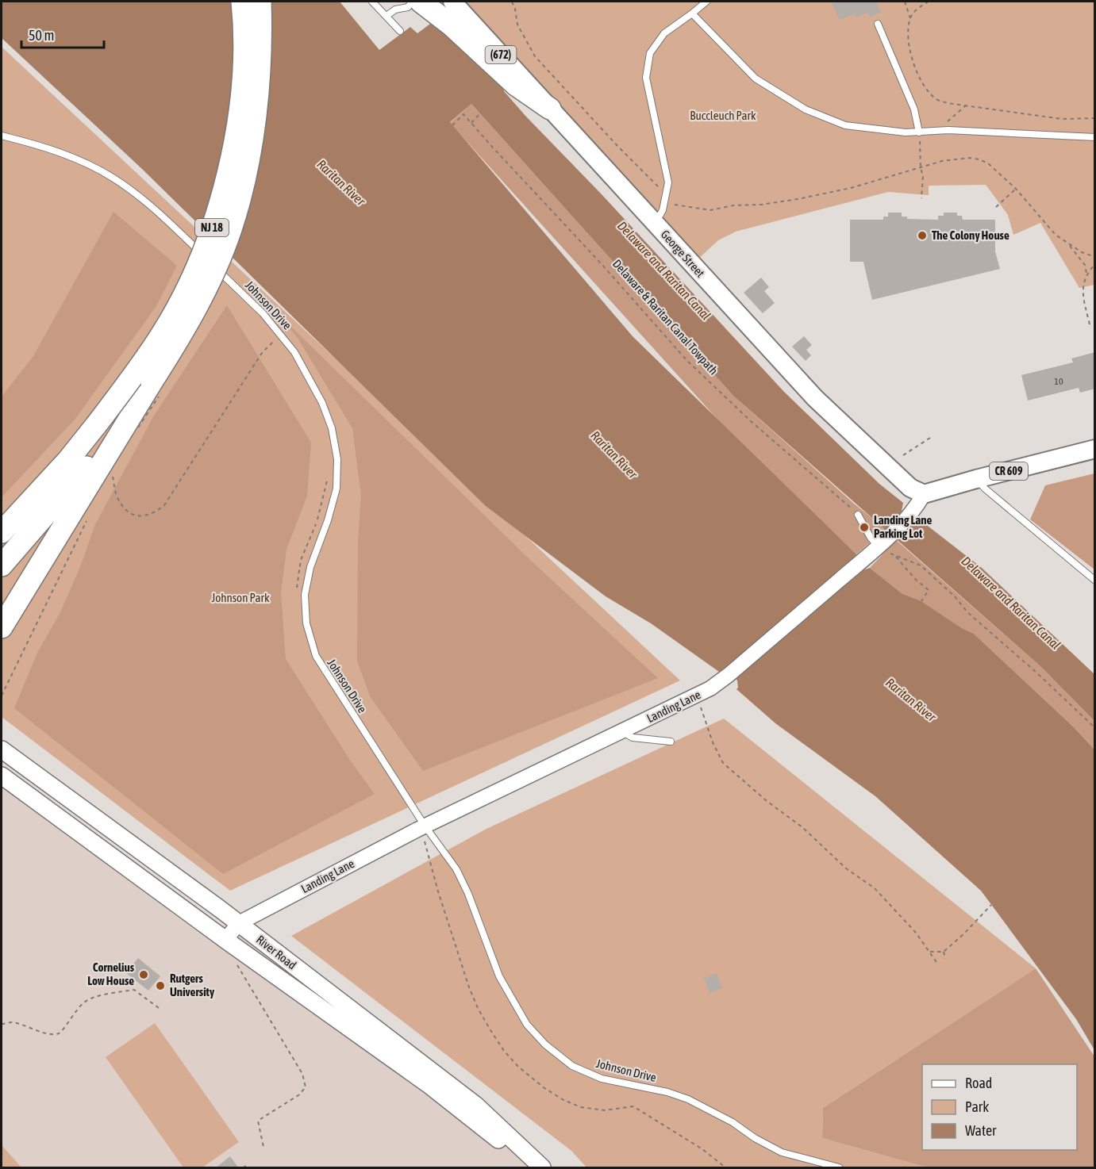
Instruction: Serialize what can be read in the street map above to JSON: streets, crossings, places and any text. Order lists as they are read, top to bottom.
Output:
{
  "streets": {
    "highway": ["NJ 18"],
    "main road": [
      "(672)",
      "George Street",
      "CR 609",
      "River Road"
    ],
    "street": ["Landing Lane"],
    "lane": ["Johnson Drive"],
    "path": ["Delaware & Raritan Canal Towpath"]
  },
  "crossings": [
    ["George Street", "CR 609"],
    ["George Street", "Landing Lane"],
    ["Johnson Drive", "Landing Lane"],
    ["CR 609", "Landing Lane"],
    ["Landing Lane", "River Road"]
  ],
  "water": ["Raritan River", "Delaware and Raritan Canal"],
  "parks": ["Buccleuch Park", "Johnson Park"],
  "places": [
    "The Colony House",
    "Landing Lane Parking Lot",
    "Cornelius Low House",
    "Rutgers University"
  ],
  "house_numbers": ["10"],
  "legend": ["Road", "Park", "Water"],
  "scale_bar": "50 m"
}
